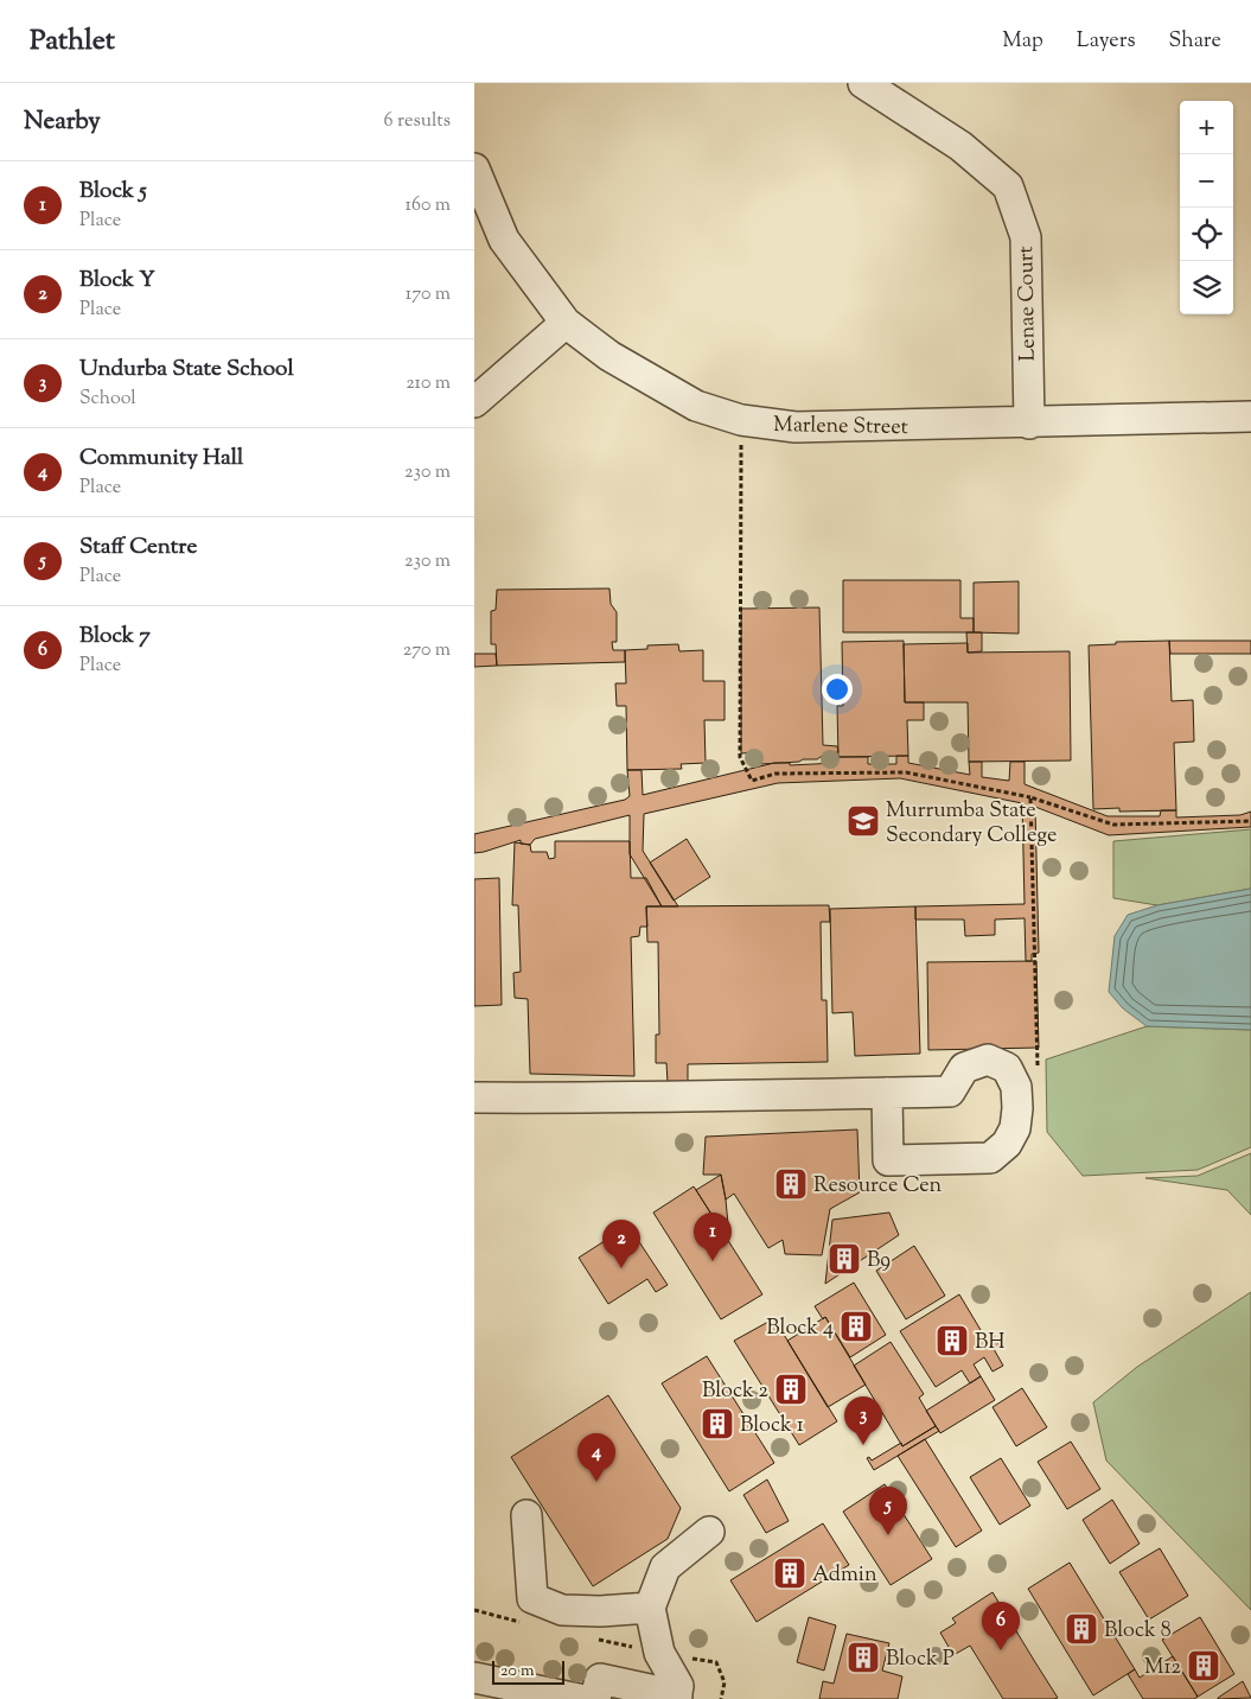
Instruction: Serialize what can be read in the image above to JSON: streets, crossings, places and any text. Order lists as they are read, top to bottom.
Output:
{
  "streets": {
    "street": ["Lenae Court", "Marlene Street"]
  },
  "crossings": [
    ["Lenae Court", "Marlene Street"]
  ],
  "places": {
    "school or university": ["Murrumba State Secondary College"],
    "building": [
      "Resource Cen",
      "B9",
      "Block 4",
      "BH",
      "Block 2",
      "Block 1",
      "Admin",
      "Block 8",
      "Block P",
      "M12"
    ]
  },
  "scale_bar": "20 m",
  "page": {
    "header": "Pathlet",
    "nav": ["Map", "Layers", "Share"],
    "heading": ["Nearby", "6 results"],
    "map_buttons": ["+", "−"],
    "list": [
      {
        "mark": "1",
        "name": "Block 5",
        "note": "Place",
        "value": "160 m"
      },
      {
        "mark": "2",
        "name": "Block Y",
        "note": "Place",
        "value": "170 m"
      },
      {
        "mark": "3",
        "name": "Undurba State School",
        "note": "School",
        "value": "210 m"
      },
      {
        "mark": "4",
        "name": "Community Hall",
        "note": "Place",
        "value": "230 m"
      },
      {
        "mark": "5",
        "name": "Staff Centre",
        "note": "Place",
        "value": "230 m"
      },
      {
        "mark": "6",
        "name": "Block 7",
        "note": "Place",
        "value": "270 m"
      }
    ],
    "pins": [
      "1",
      "2",
      "3",
      "4",
      "5",
      "6"
    ],
    "scale": "20 m"
  }
}
